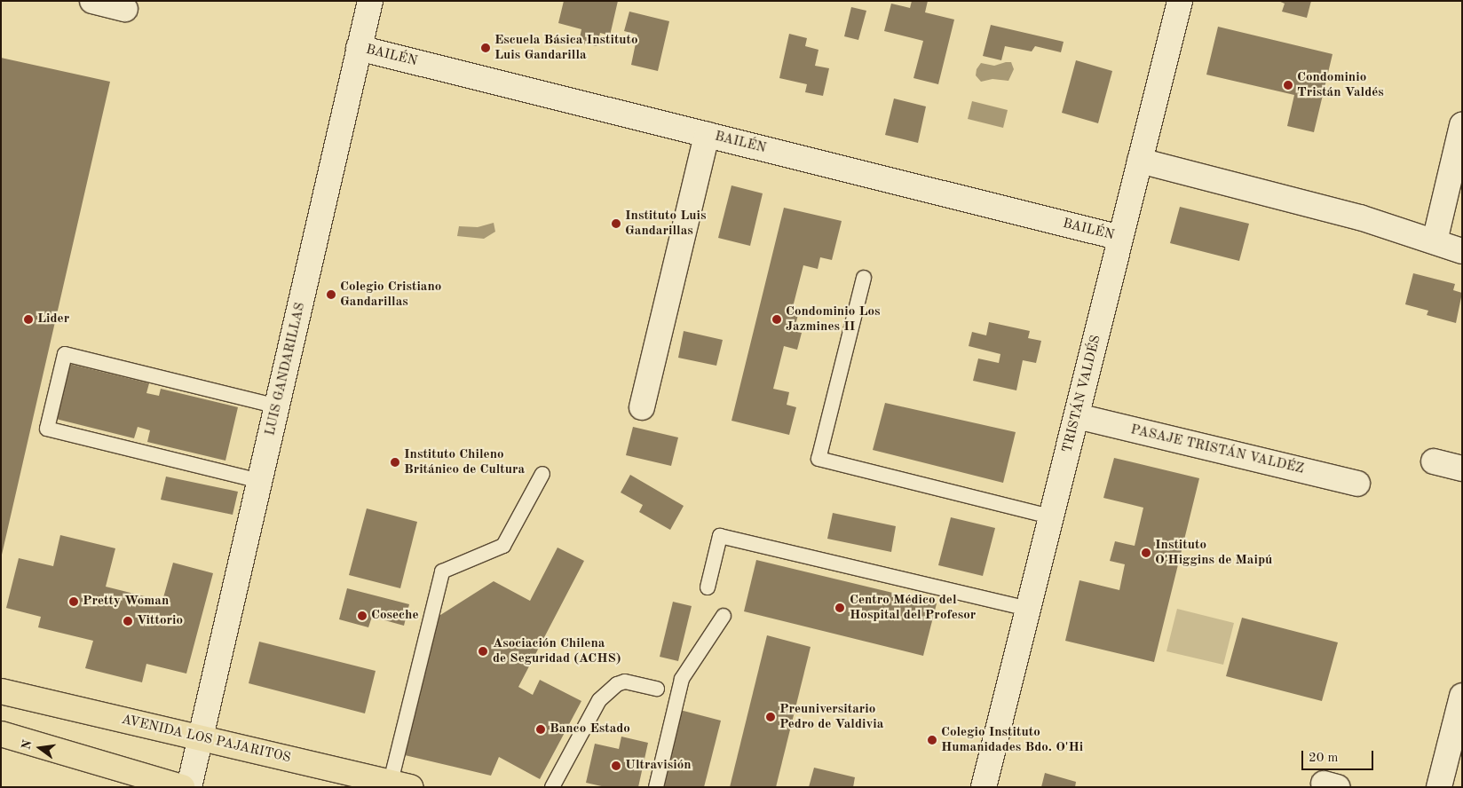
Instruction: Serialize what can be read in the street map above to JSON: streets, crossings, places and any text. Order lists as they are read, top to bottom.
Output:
{
  "streets": {
    "main road": ["AVENIDA LOS PAJARITOS"],
    "street": [
      "BAILÉN",
      "LUIS GANDARILLAS",
      "TRISTÁN VALDÉS",
      "PASAJE TRISTÁN VALDÉZ"
    ]
  },
  "crossings": [
    ["BAILÉN", "LUIS GANDARILLAS"],
    ["BAILÉN", "TRISTÁN VALDÉS"],
    ["LUIS GANDARILLAS", "AVENIDA LOS PAJARITOS"],
    ["TRISTÁN VALDÉS", "PASAJE TRISTÁN VALDÉZ"]
  ],
  "places": [
    "Escuela Básica Instituto Luis Gandarilla",
    "Condominio Tristán Valdés",
    "Instituto Luis Gandarillas",
    "Colegio Cristiano Gandarillas",
    "Lider",
    "Condominio Los Jazmines II",
    "Instituto Chileno Británico de Cultura",
    "Instituto O'Higgins de Maipú",
    "Pretty Woman",
    "Centro Médico del Hospital del Profesor",
    "Coseche",
    "Vittorio",
    "Asociación Chilena de Seguridad (ACHS)",
    "Preuniversitario Pedro de Valdivia",
    "Banco Estado",
    "Colegio Instituto Humanidades Bdo. O'Hi",
    "Ultravisión"
  ],
  "scale_bar": "20 m",
  "north": "left"
}
